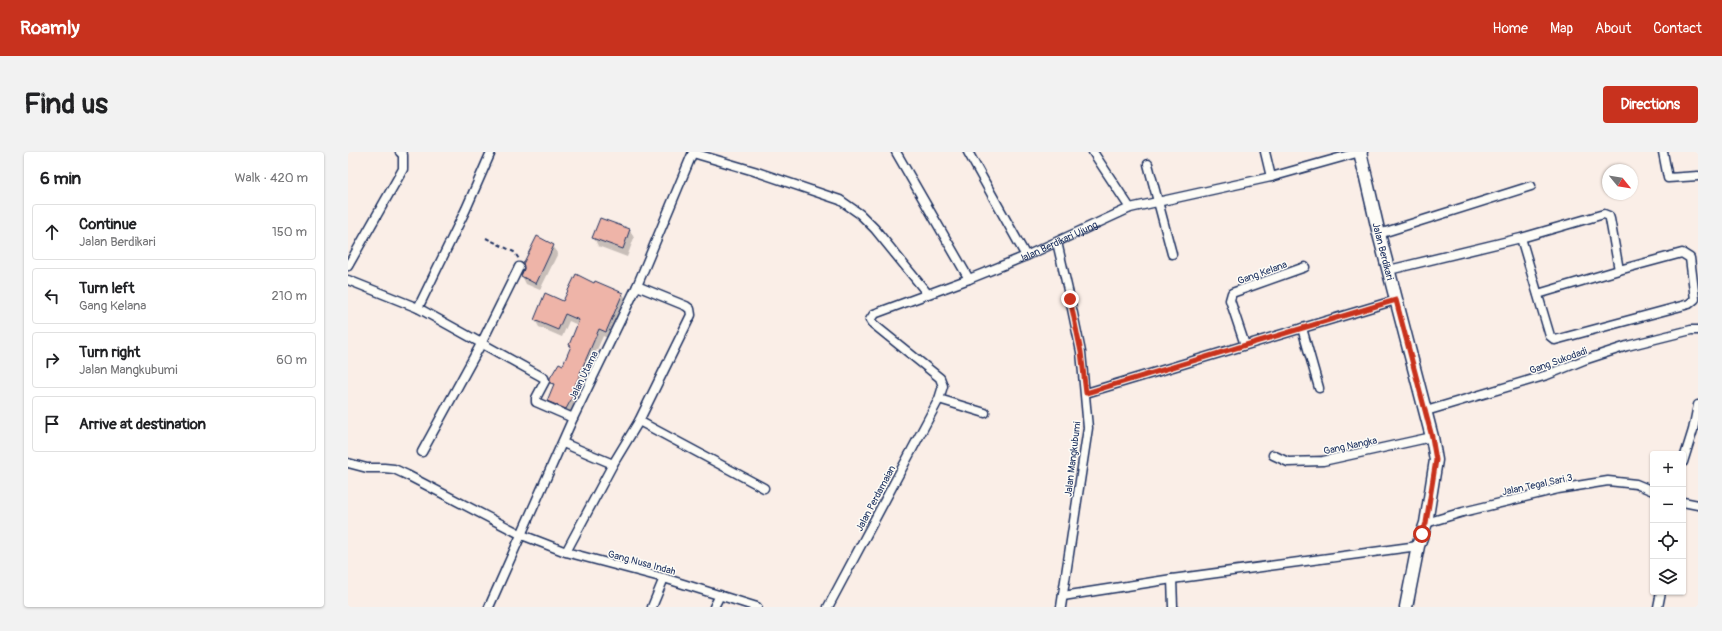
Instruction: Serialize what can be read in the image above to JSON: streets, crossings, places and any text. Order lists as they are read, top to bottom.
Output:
{
  "streets": {
    "street": [
      "Jalan Berdikari Ujung",
      "Jalan Berdikari",
      "Gang Kelana",
      "Gang Sukodadi",
      "Jalan Utama",
      "Gang Nangka",
      "Jalan Mangkubumi",
      "Jalan Tegal Sari 3",
      "Jalan Perdamaian",
      "Gang Nusa Indah"
    ]
  },
  "crossings": [
    ["Jalan Berdikari Ujung", "Jalan Berdikari"],
    ["Jalan Berdikari Ujung", "Jalan Mangkubumi"],
    ["Jalan Berdikari Ujung", "Jalan Perdamaian"],
    ["Jalan Berdikari", "Gang Sukodadi"],
    ["Jalan Berdikari", "Gang Nangka"],
    ["Jalan Berdikari", "Jalan Tegal Sari 3"],
    ["Jalan Utama", "Gang Nusa Indah"]
  ],
  "north": "bottom right",
  "page": {
    "header": "Roamly",
    "nav": [
      "Home",
      "Map",
      "About",
      "Contact"
    ],
    "buttons": "Directions",
    "title": "Find us",
    "heading": ["6 min", "Walk · 420 m"],
    "list": [
      ["Continue", "Jalan Berdikari", "150 m"],
      ["Turn left", "Gang Kelana", "210 m"],
      ["Turn right", "Jalan Mangkubumi", "60 m"],
      "Arrive at destination"
    ],
    "map_buttons": ["+", "−"]
  }
}
